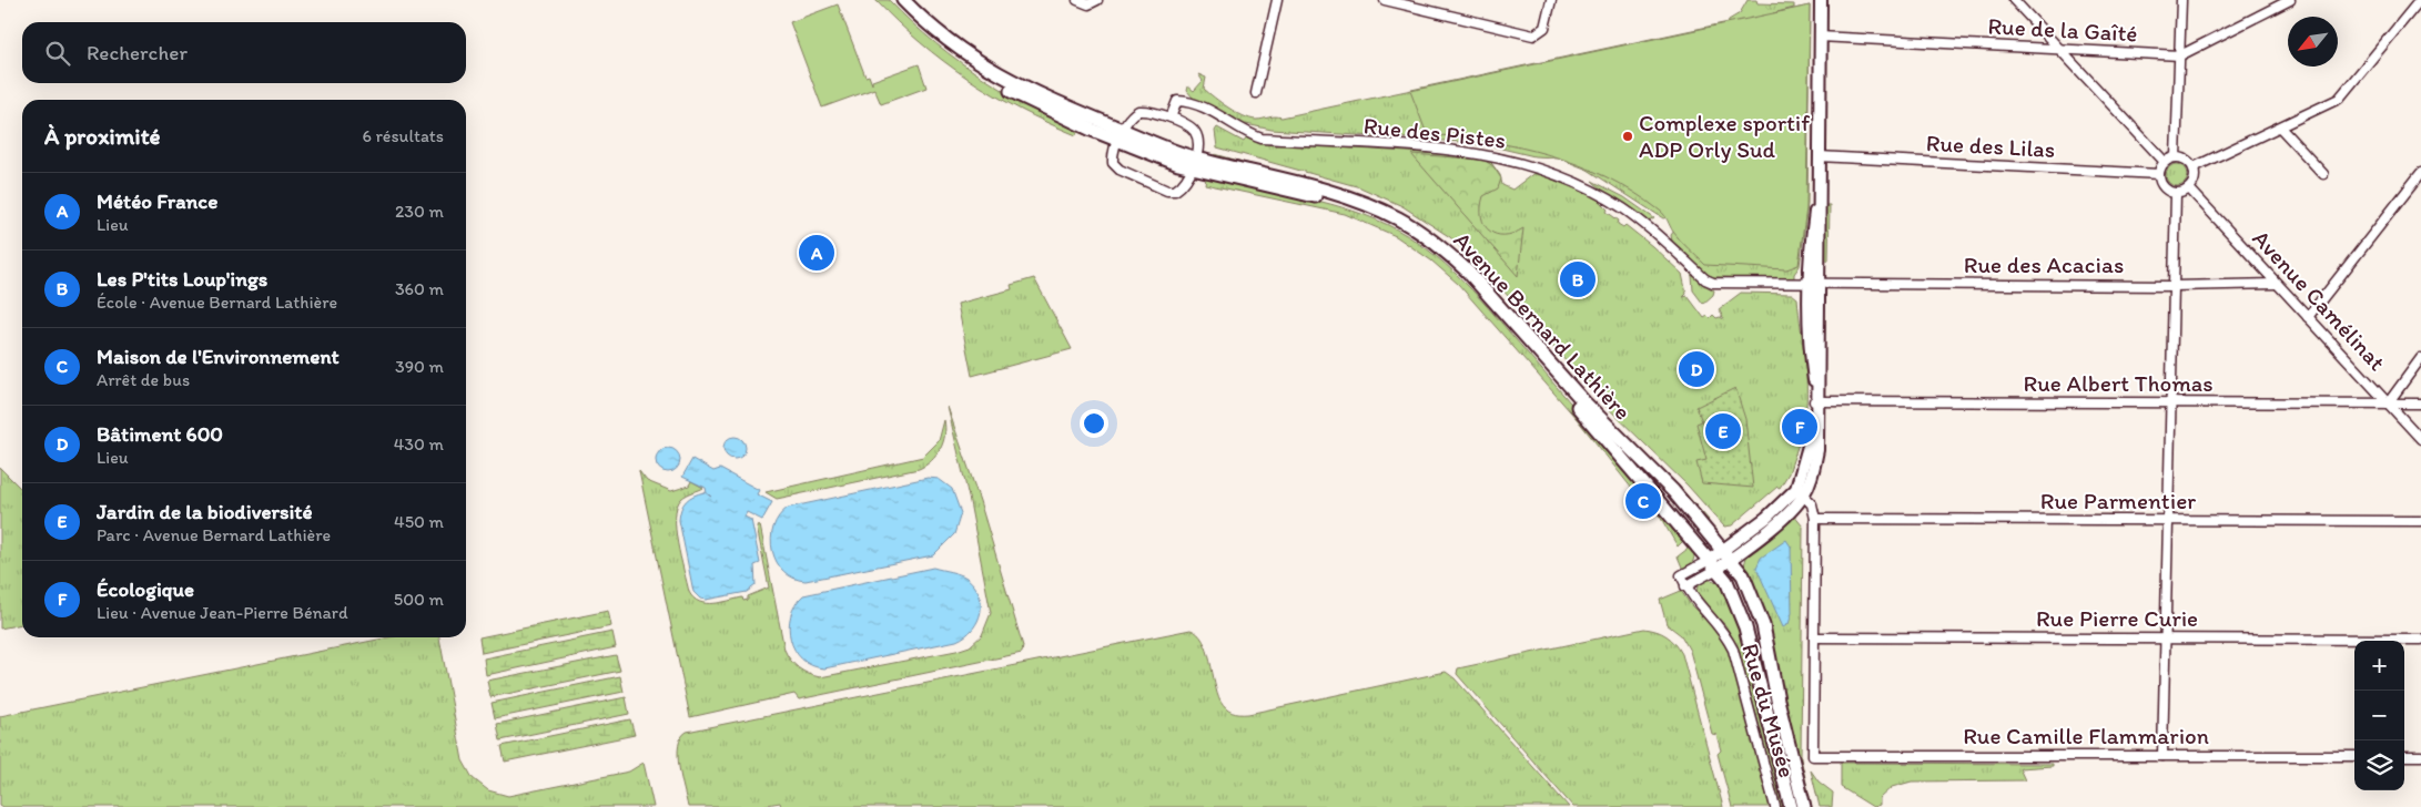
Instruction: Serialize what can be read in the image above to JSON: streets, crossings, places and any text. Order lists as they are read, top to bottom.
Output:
{
  "streets": {
    "main road": ["Avenue Bernard Lathière"],
    "street": [
      "Rue de la Gaîté",
      "Rue des Pistes",
      "Rue des Lilas",
      "Rue des Acacias",
      "Avenue Camélinat",
      "Rue Albert Thomas",
      "Rue Parmentier",
      "Rue Pierre Curie",
      "Rue du Musée",
      "Rue Camille Flammarion"
    ]
  },
  "crossings": [
    ["Rue des Pistes", "Rue des Acacias"],
    ["Rue des Lilas", "Avenue Camélinat"],
    ["Rue des Acacias", "Avenue Camélinat"],
    ["Avenue Camélinat", "Rue Albert Thomas"],
    ["Avenue Bernard Lathière", "Rue du Musée"],
    ["Rue Pierre Curie", "Rue Camille Flammarion"]
  ],
  "places": ["Complexe sportif ADP Orly Sud"],
  "north": "bottom left",
  "page": {
    "search": "Rechercher",
    "heading": ["À proximité", "6 résultats"],
    "list": [
      {
        "mark": "A",
        "name": "Météo France",
        "note": "Lieu",
        "value": "230 m"
      },
      {
        "mark": "B",
        "name": "Les P'tits Loup'ings",
        "note": "École · Avenue Bernard Lathière",
        "value": "360 m"
      },
      {
        "mark": "C",
        "name": "Maison de l'Environnement",
        "note": "Arrêt de bus",
        "value": "390 m"
      },
      {
        "mark": "D",
        "name": "Bâtiment 600",
        "note": "Lieu",
        "value": "430 m"
      },
      {
        "mark": "E",
        "name": "Jardin de la biodiversité",
        "note": "Parc · Avenue Bernard Lathière",
        "value": "450 m"
      },
      {
        "mark": "F",
        "name": "Écologique",
        "note": "Lieu · Avenue Jean-Pierre Bénard",
        "value": "500 m"
      }
    ],
    "pins": [
      "A",
      "B",
      "D",
      "F",
      "E",
      "C"
    ],
    "map_buttons": ["+", "−"]
  }
}
